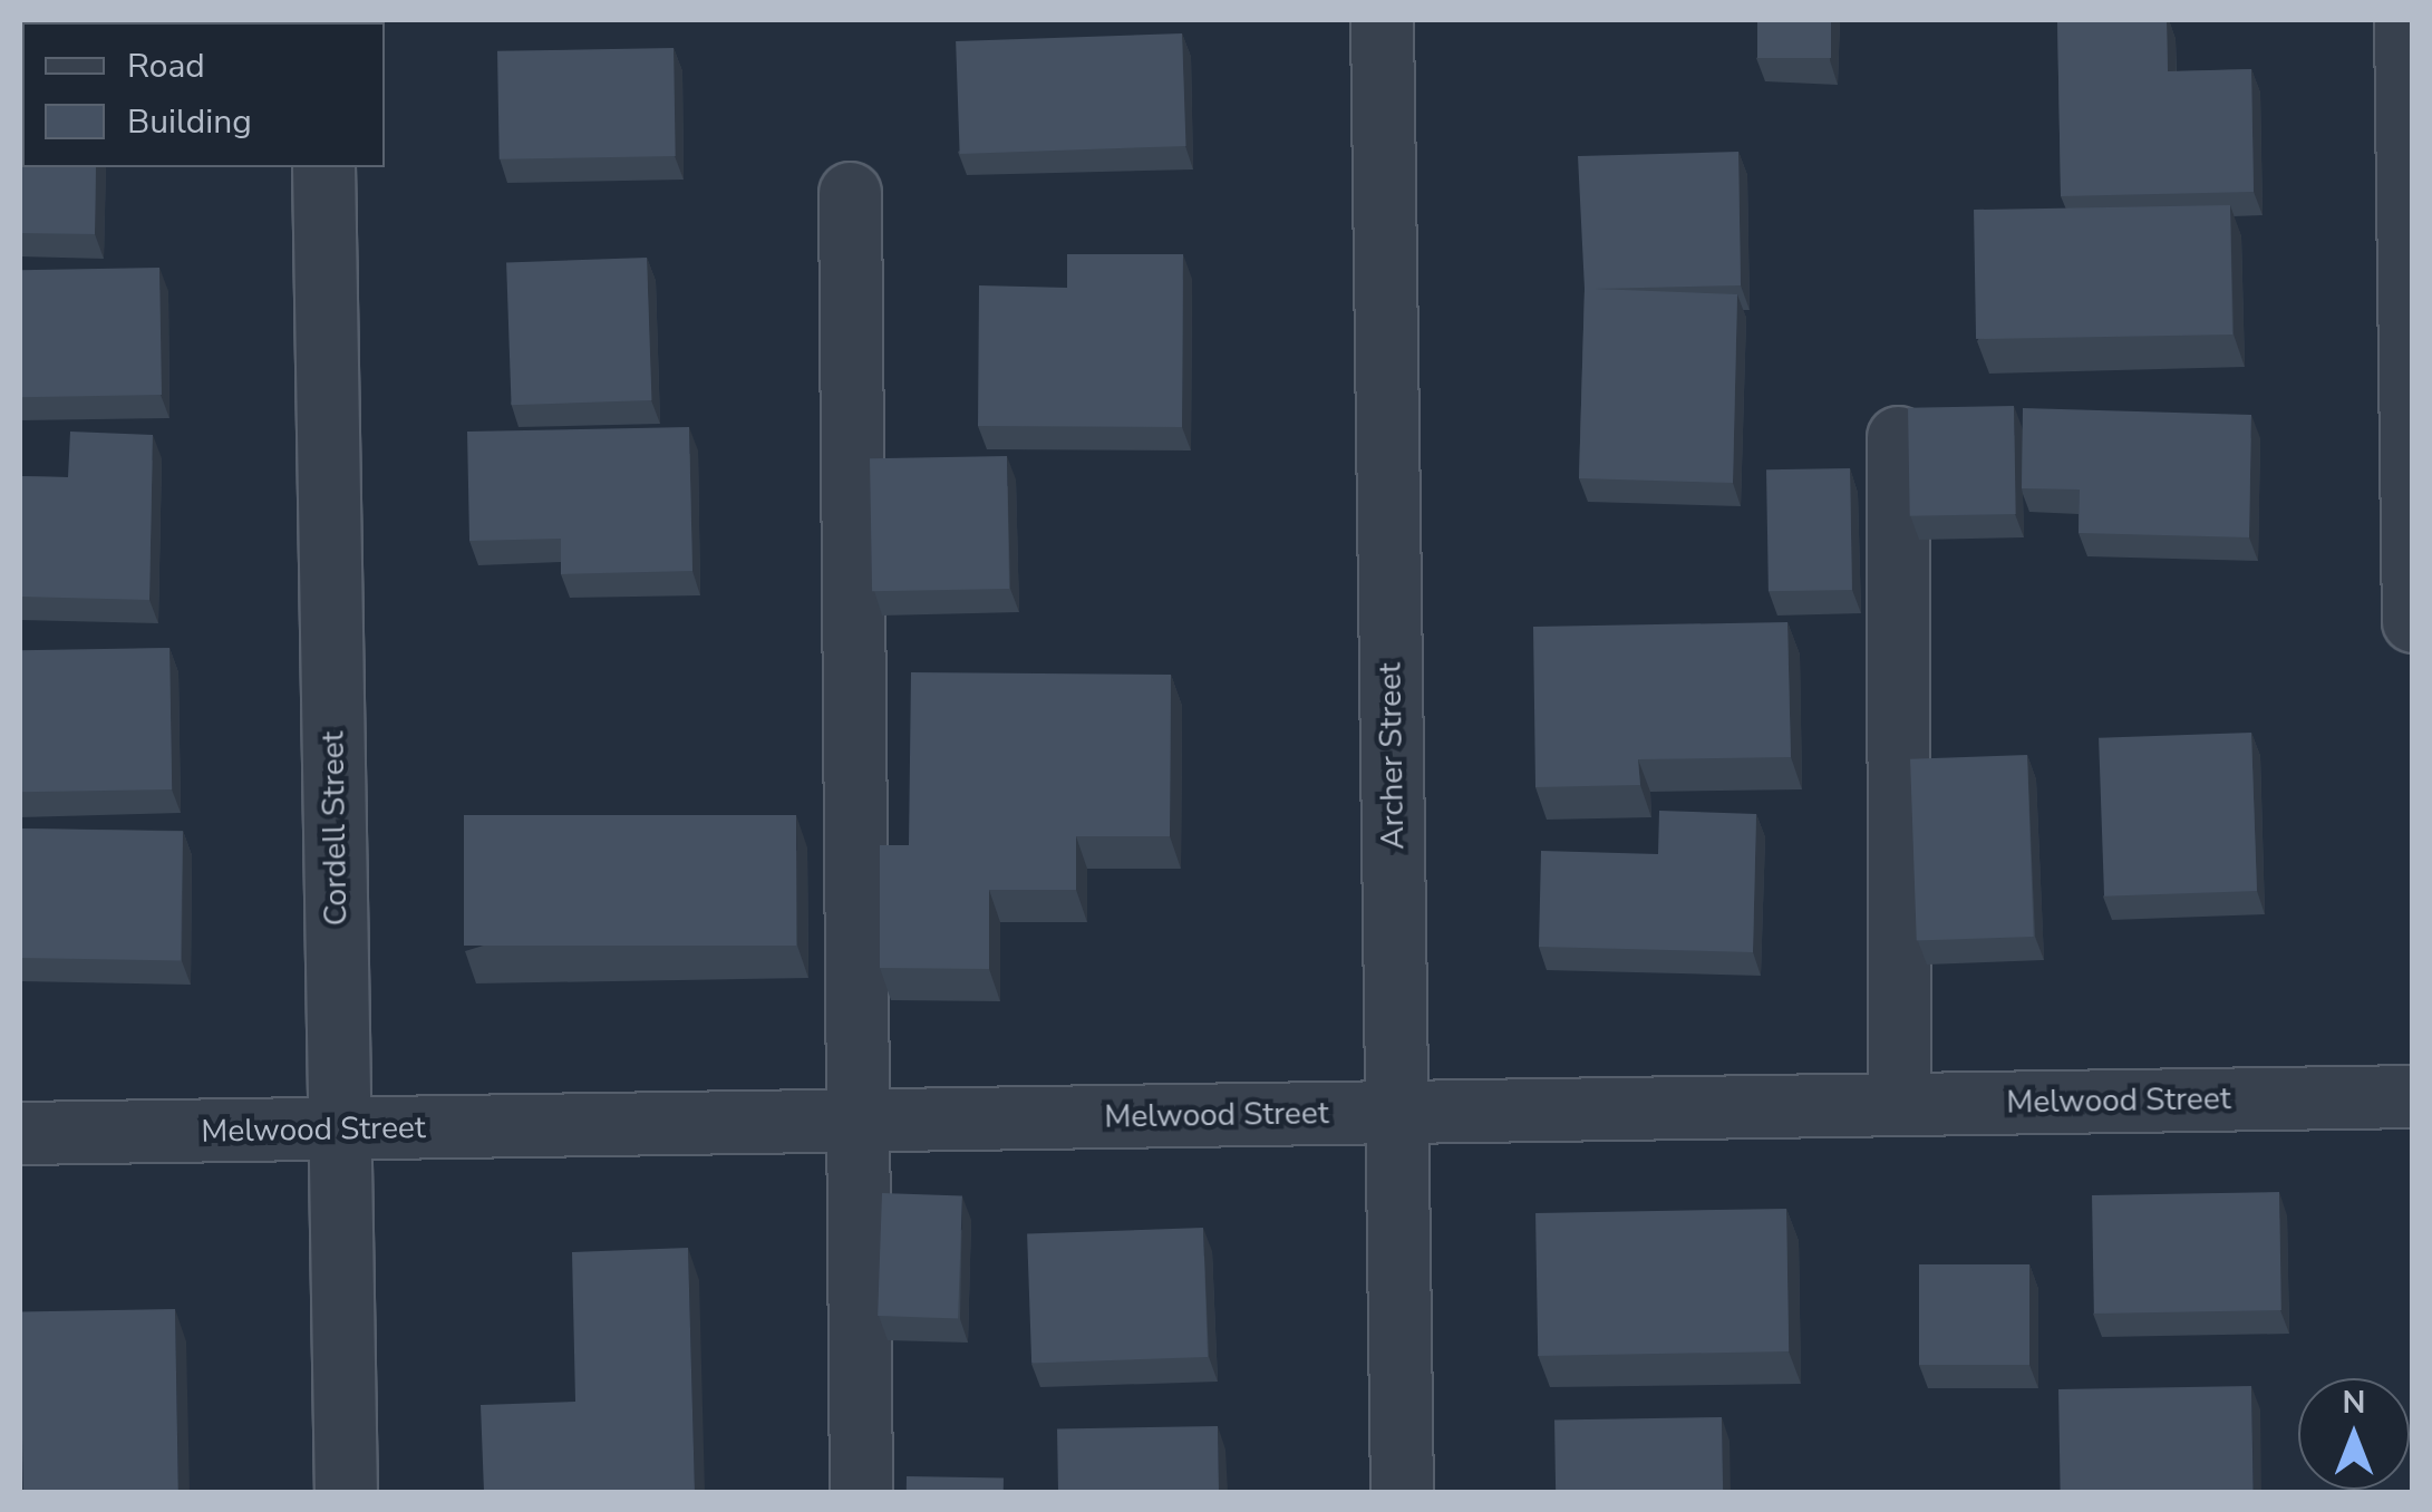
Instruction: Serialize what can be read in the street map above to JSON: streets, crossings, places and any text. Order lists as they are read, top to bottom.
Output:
{
  "streets": {
    "street": ["Archer Street", "Cordell Street", "Melwood Street"]
  },
  "crossings": [
    ["Archer Street", "Melwood Street"],
    ["Cordell Street", "Melwood Street"]
  ],
  "legend": ["Road", "Building"],
  "north": "top"
}
